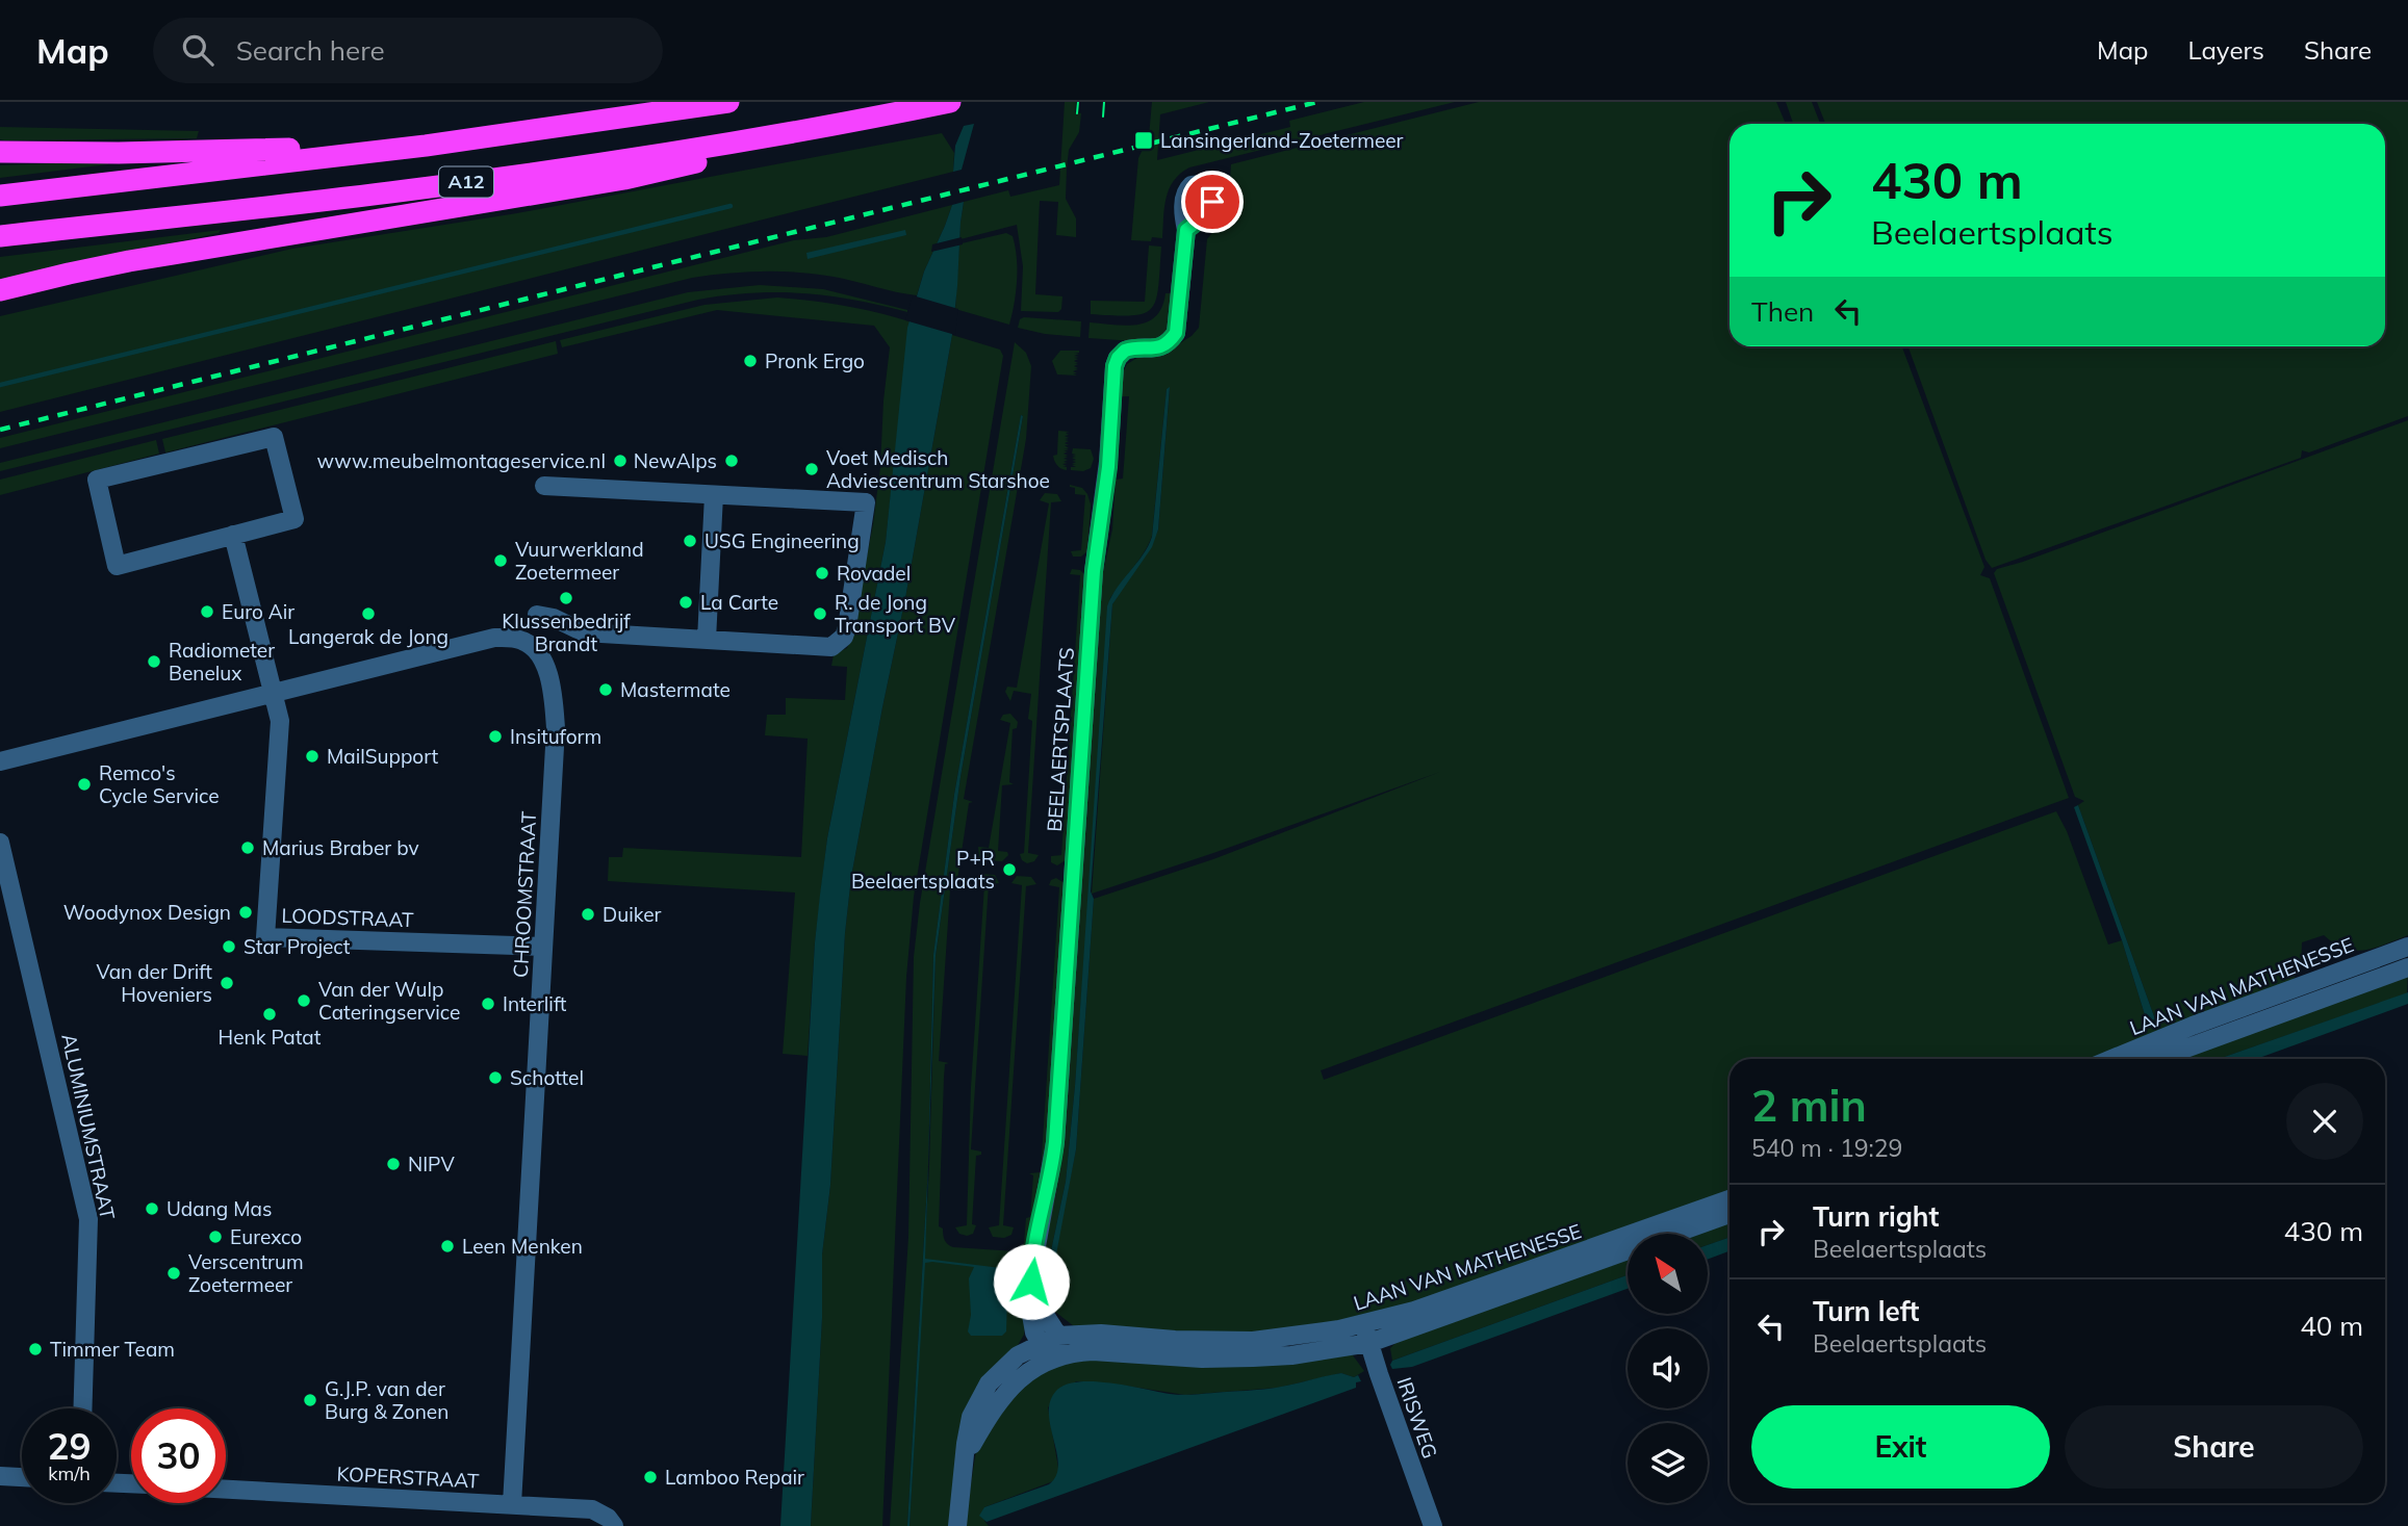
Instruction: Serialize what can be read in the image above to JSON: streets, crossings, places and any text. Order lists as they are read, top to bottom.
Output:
{
  "streets": {
    "highway": ["A12"],
    "street": [
      "BEELAERTSPLAATS",
      "CHROOMSTRAAT",
      "LOODSTRAAT",
      "LAAN VAN MATHENESSE",
      "ALUMINIUMSTRAAT",
      "IRISWEG",
      "KOPERSTRAAT"
    ]
  },
  "crossings": [
    ["BEELAERTSPLAATS", "LAAN VAN MATHENESSE"],
    ["CHROOMSTRAAT", "LOODSTRAAT"],
    ["CHROOMSTRAAT", "KOPERSTRAAT"],
    ["LAAN VAN MATHENESSE", "IRISWEG"]
  ],
  "places": {
    "transit": ["Lansingerland-Zoetermeer"],
    "other": [
      "Pronk Ergo",
      "www.meubelmontageservice.nl",
      "NewAlps",
      "Voet Medisch Adviescentrum Starshoe",
      "USG Engineering",
      "Vuurwerkland Zoetermeer",
      "Rovadel",
      "Klussenbedrijf Brandt",
      "La Carte",
      "Euro Air",
      "Langerak de Jong",
      "R. de Jong Transport BV",
      "Radiometer Benelux",
      "Mastermate",
      "Insituform",
      "MailSupport",
      "Remco's Cycle Service",
      "Marius Braber bv",
      "P+R Beelaertsplaats",
      "Woodynox Design",
      "Duiker",
      "Star Project",
      "Van der Drift Hoveniers",
      "Van der Wulp Cateringservice",
      "Interlift",
      "Henk Patat",
      "Schottel",
      "NIPV",
      "Udang Mas",
      "Eurexco",
      "Leen Menken",
      "Verscentrum Zoetermeer",
      "Timmer Team",
      "G.J.P. van der Burg & Zonen",
      "Lamboo Repair"
    ]
  },
  "north": "top left",
  "page": {
    "header": "Map",
    "search": "Search here",
    "nav": ["Map", "Layers", "Share"],
    "turn": ["430 m", "Beelaertsplaats"],
    "then": "Then",
    "heading": ["2 min", "540 m · 19:29"],
    "list": [
      {
        "name": "Turn right",
        "note": "Beelaertsplaats",
        "value": "430 m"
      },
      {
        "name": "Turn left",
        "note": "Beelaertsplaats",
        "value": "40 m"
      }
    ],
    "buttons": ["Exit", "Share"],
    "speed": "29 km/h",
    "limit": "30"
  }
}
